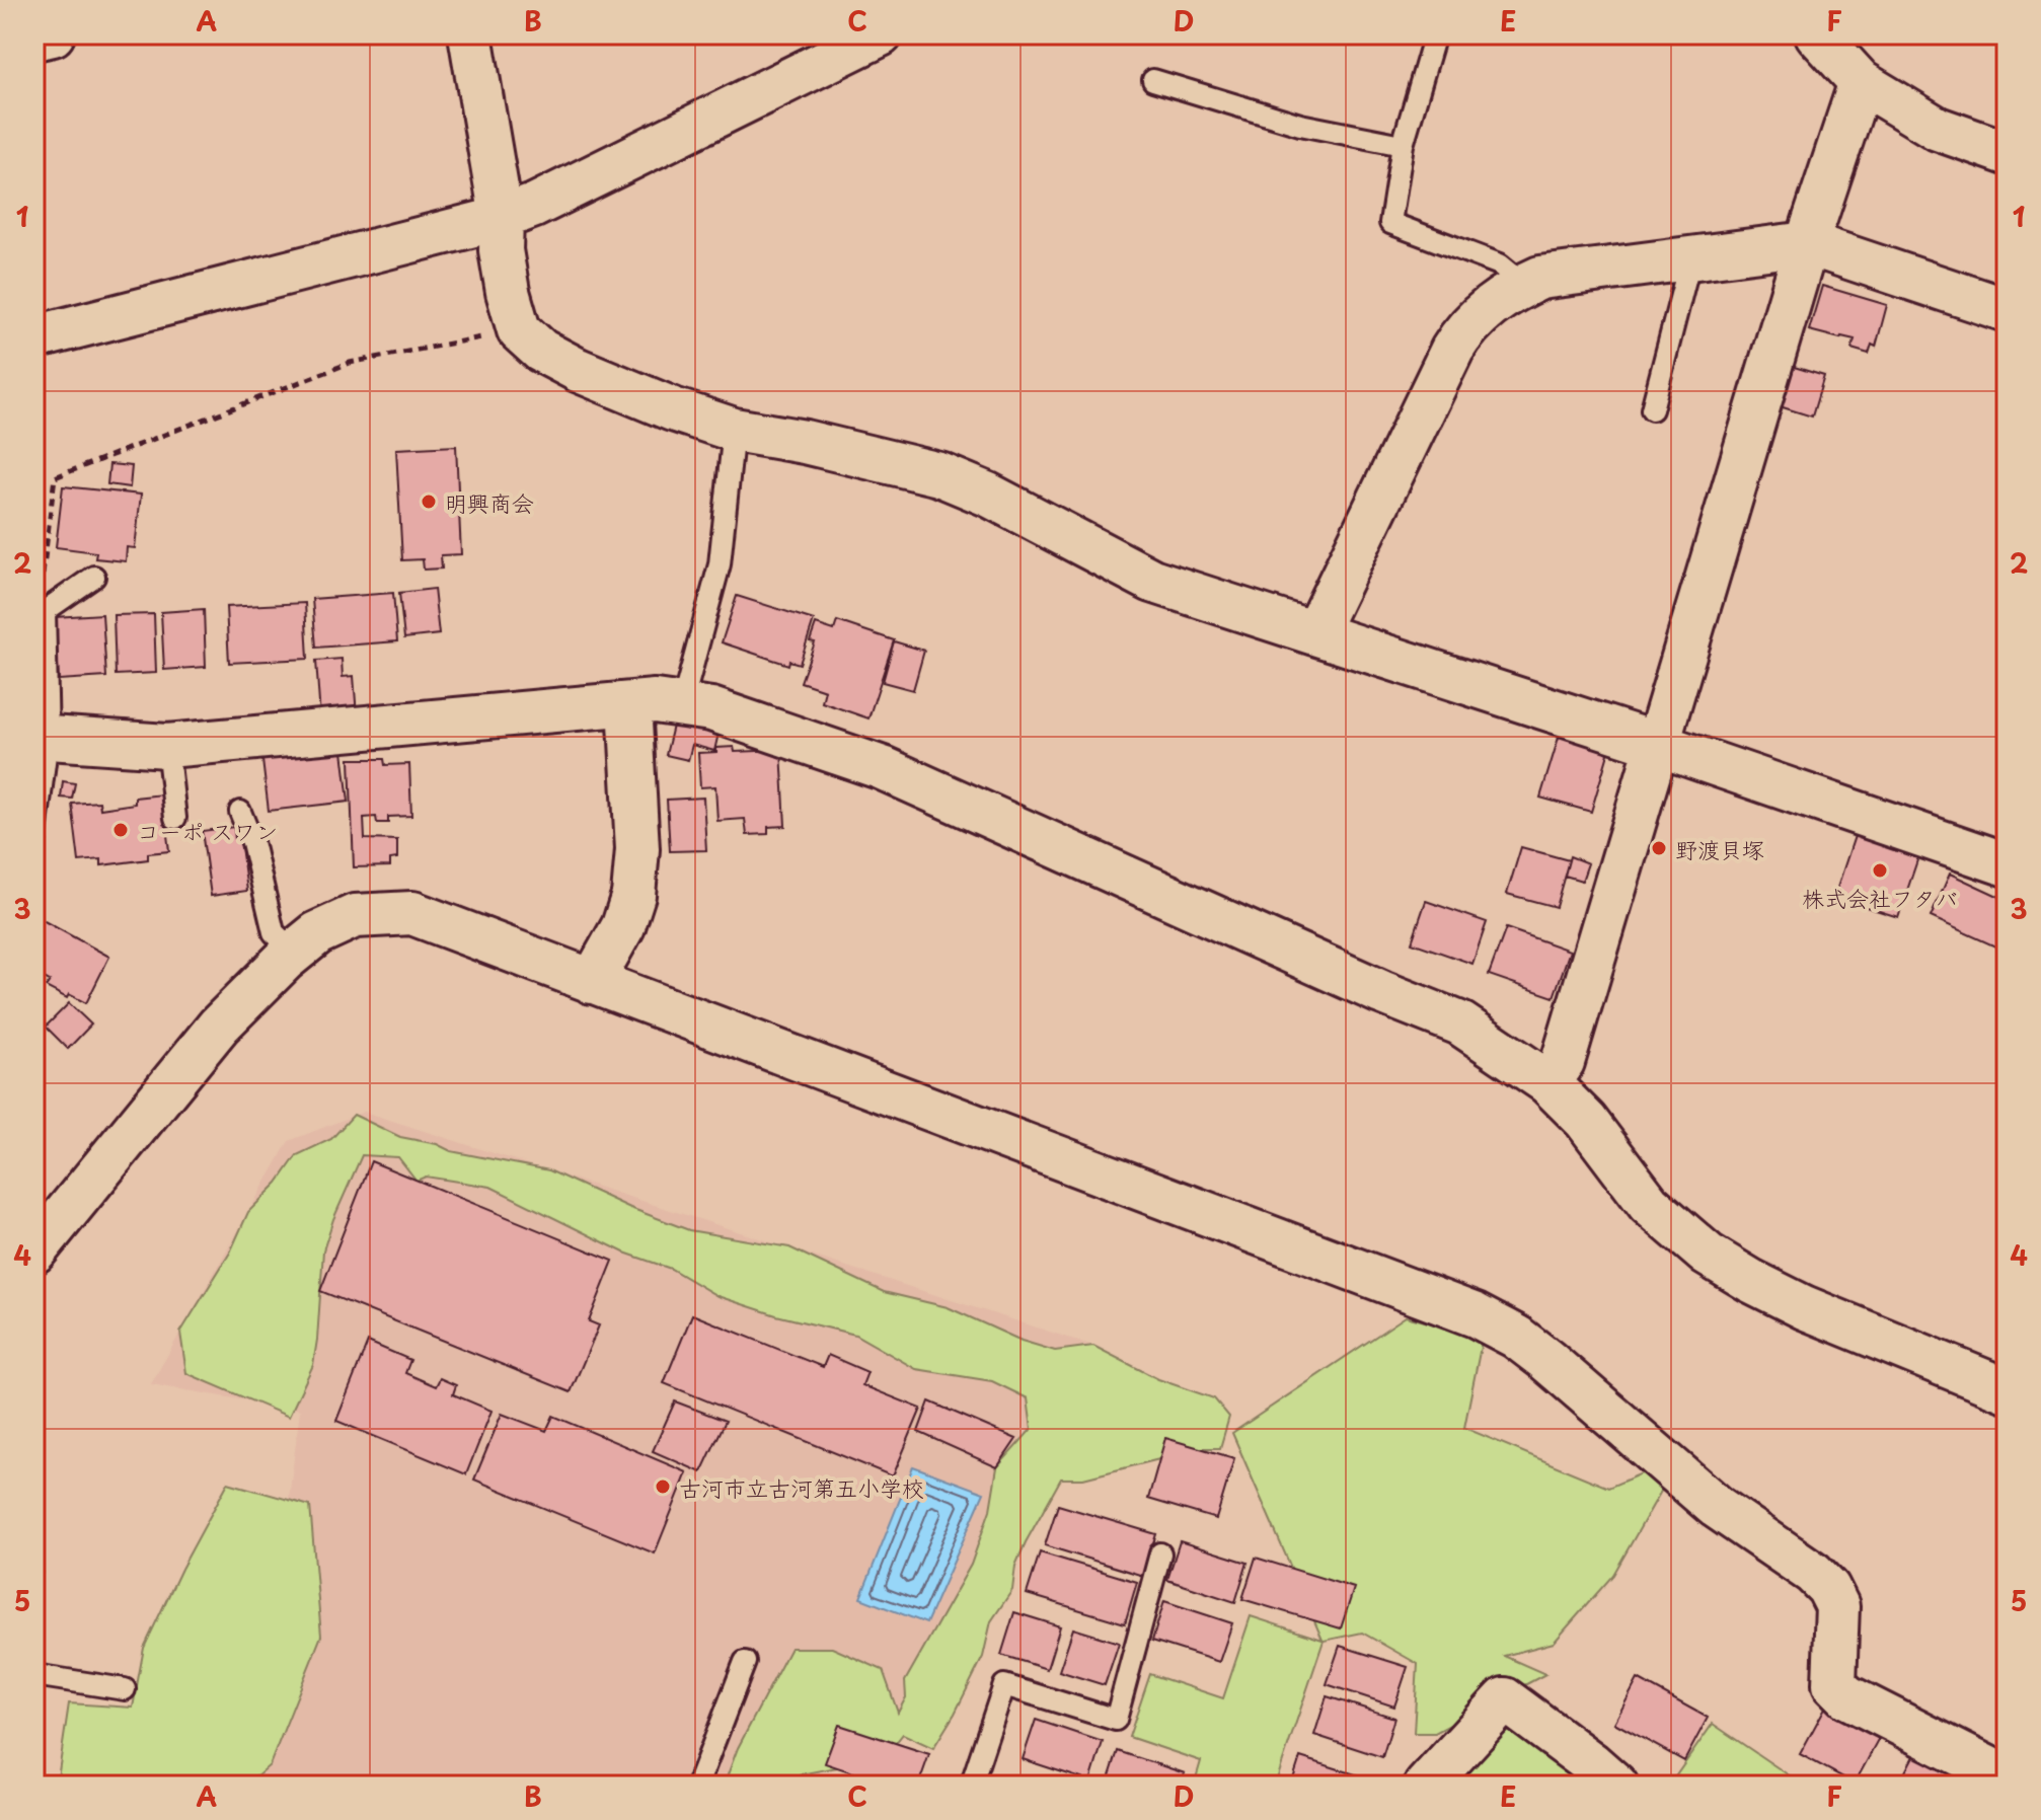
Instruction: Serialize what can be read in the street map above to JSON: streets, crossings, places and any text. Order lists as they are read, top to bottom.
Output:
{
  "places": [
    "明興商会",
    "コーポ スワン",
    "野渡貝塚",
    "株式会社フタバ",
    "古河市立古河第五小学校"
  ],
  "grid": {
    "columns": [
      "A",
      "B",
      "C",
      "D",
      "E",
      "F"
    ],
    "rows": [
      "1",
      "2",
      "3",
      "4",
      "5"
    ]
  }
}
